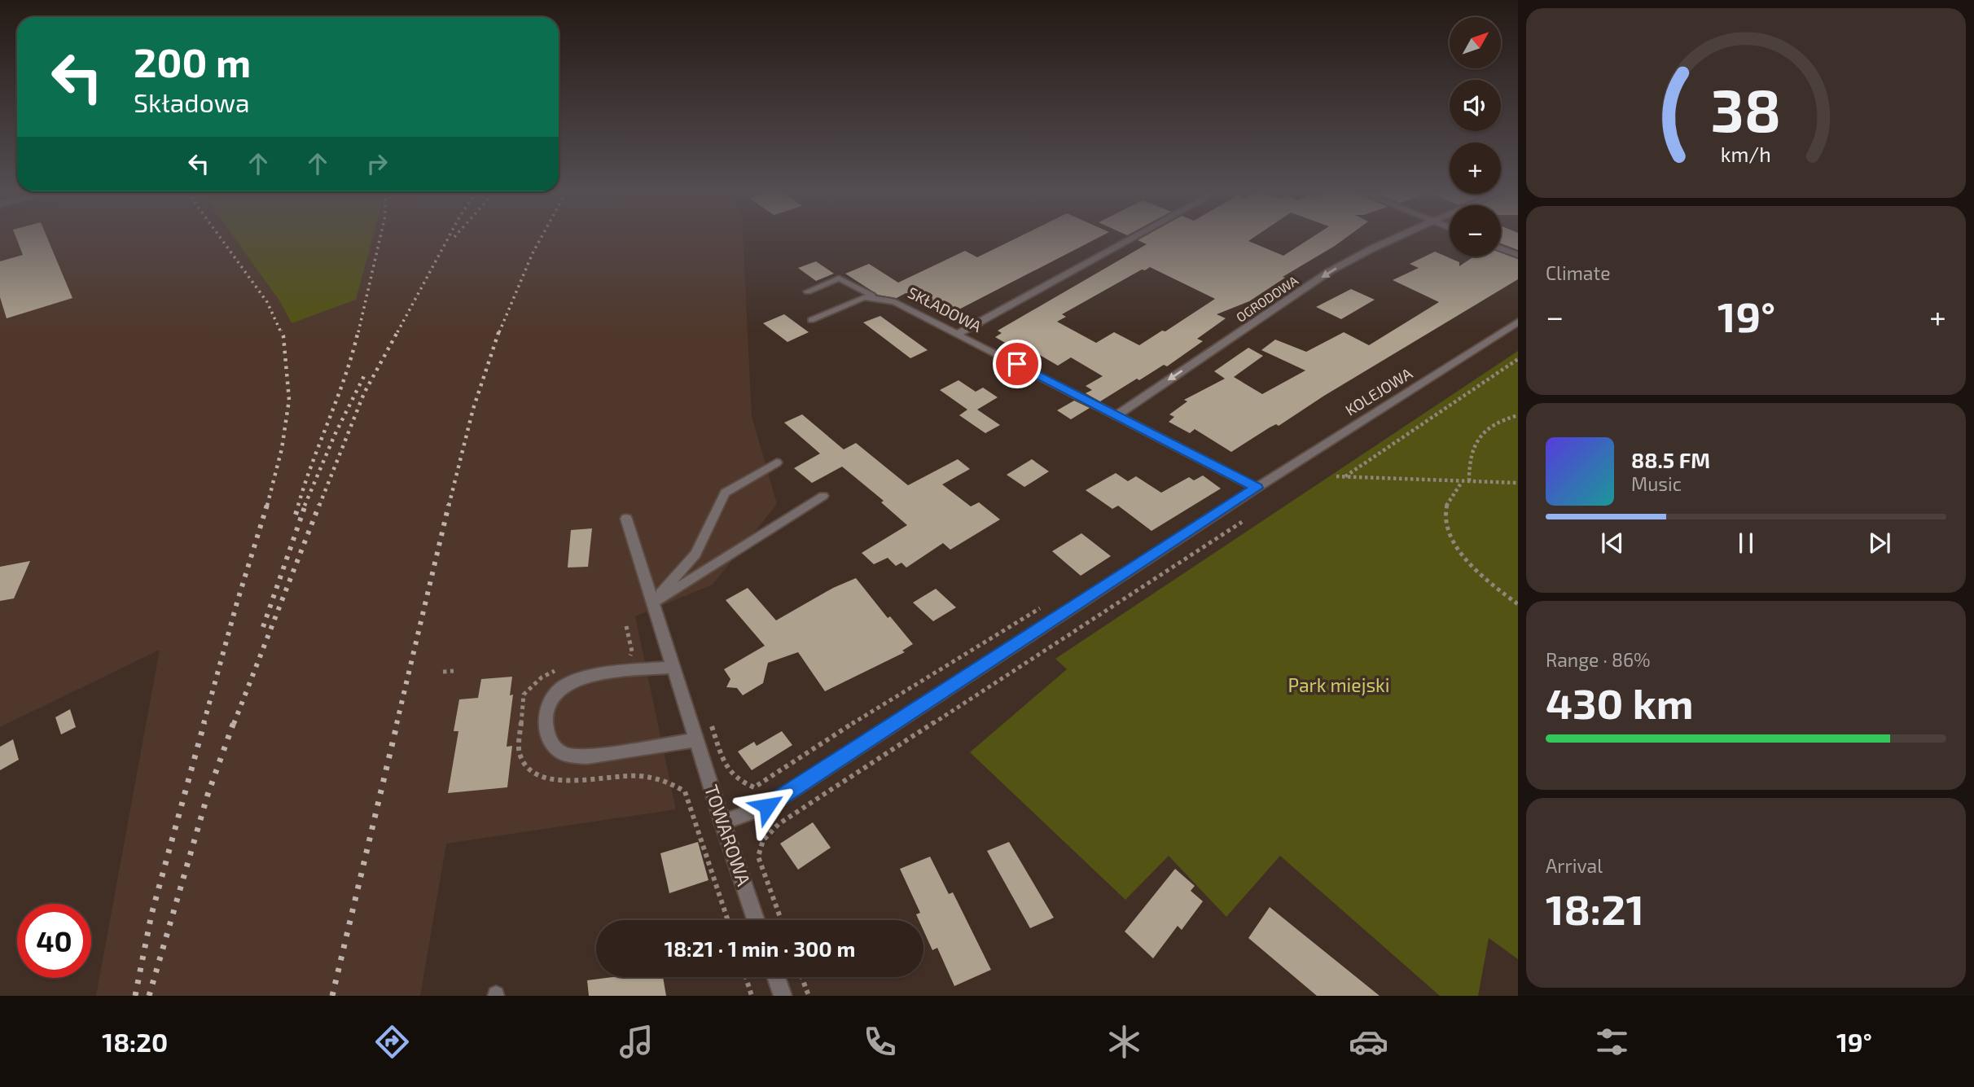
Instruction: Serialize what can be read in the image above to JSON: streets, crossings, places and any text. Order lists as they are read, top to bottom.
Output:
{
  "streets": {
    "street": [
      "OGRODOWA",
      "SKŁADOWA",
      "KOLEJOWA",
      "TOWAROWA"
    ]
  },
  "crossings": [
    ["OGRODOWA", "SKŁADOWA"],
    ["SKŁADOWA", "KOLEJOWA"],
    ["KOLEJOWA", "TOWAROWA"]
  ],
  "one_way": ["OGRODOWA"],
  "parks": ["Park miejski"],
  "north": "top right",
  "page": {
    "map_buttons": ["+", "−"],
    "turn": ["200 m", "Składowa"],
    "tile": [
      "Climate",
      ["Range · 86%", "430 km"],
      ["Arrival", "18:21"]
    ],
    "heat": ["−", "19°", "+"],
    "song": ["88.5 FM", "Music"],
    "limit": "40",
    "trip": "18:21 · 1 min · 300 m",
    "tabs": ["18:20", "19°"],
    "gauge": ["38", "km/h"]
  }
}
